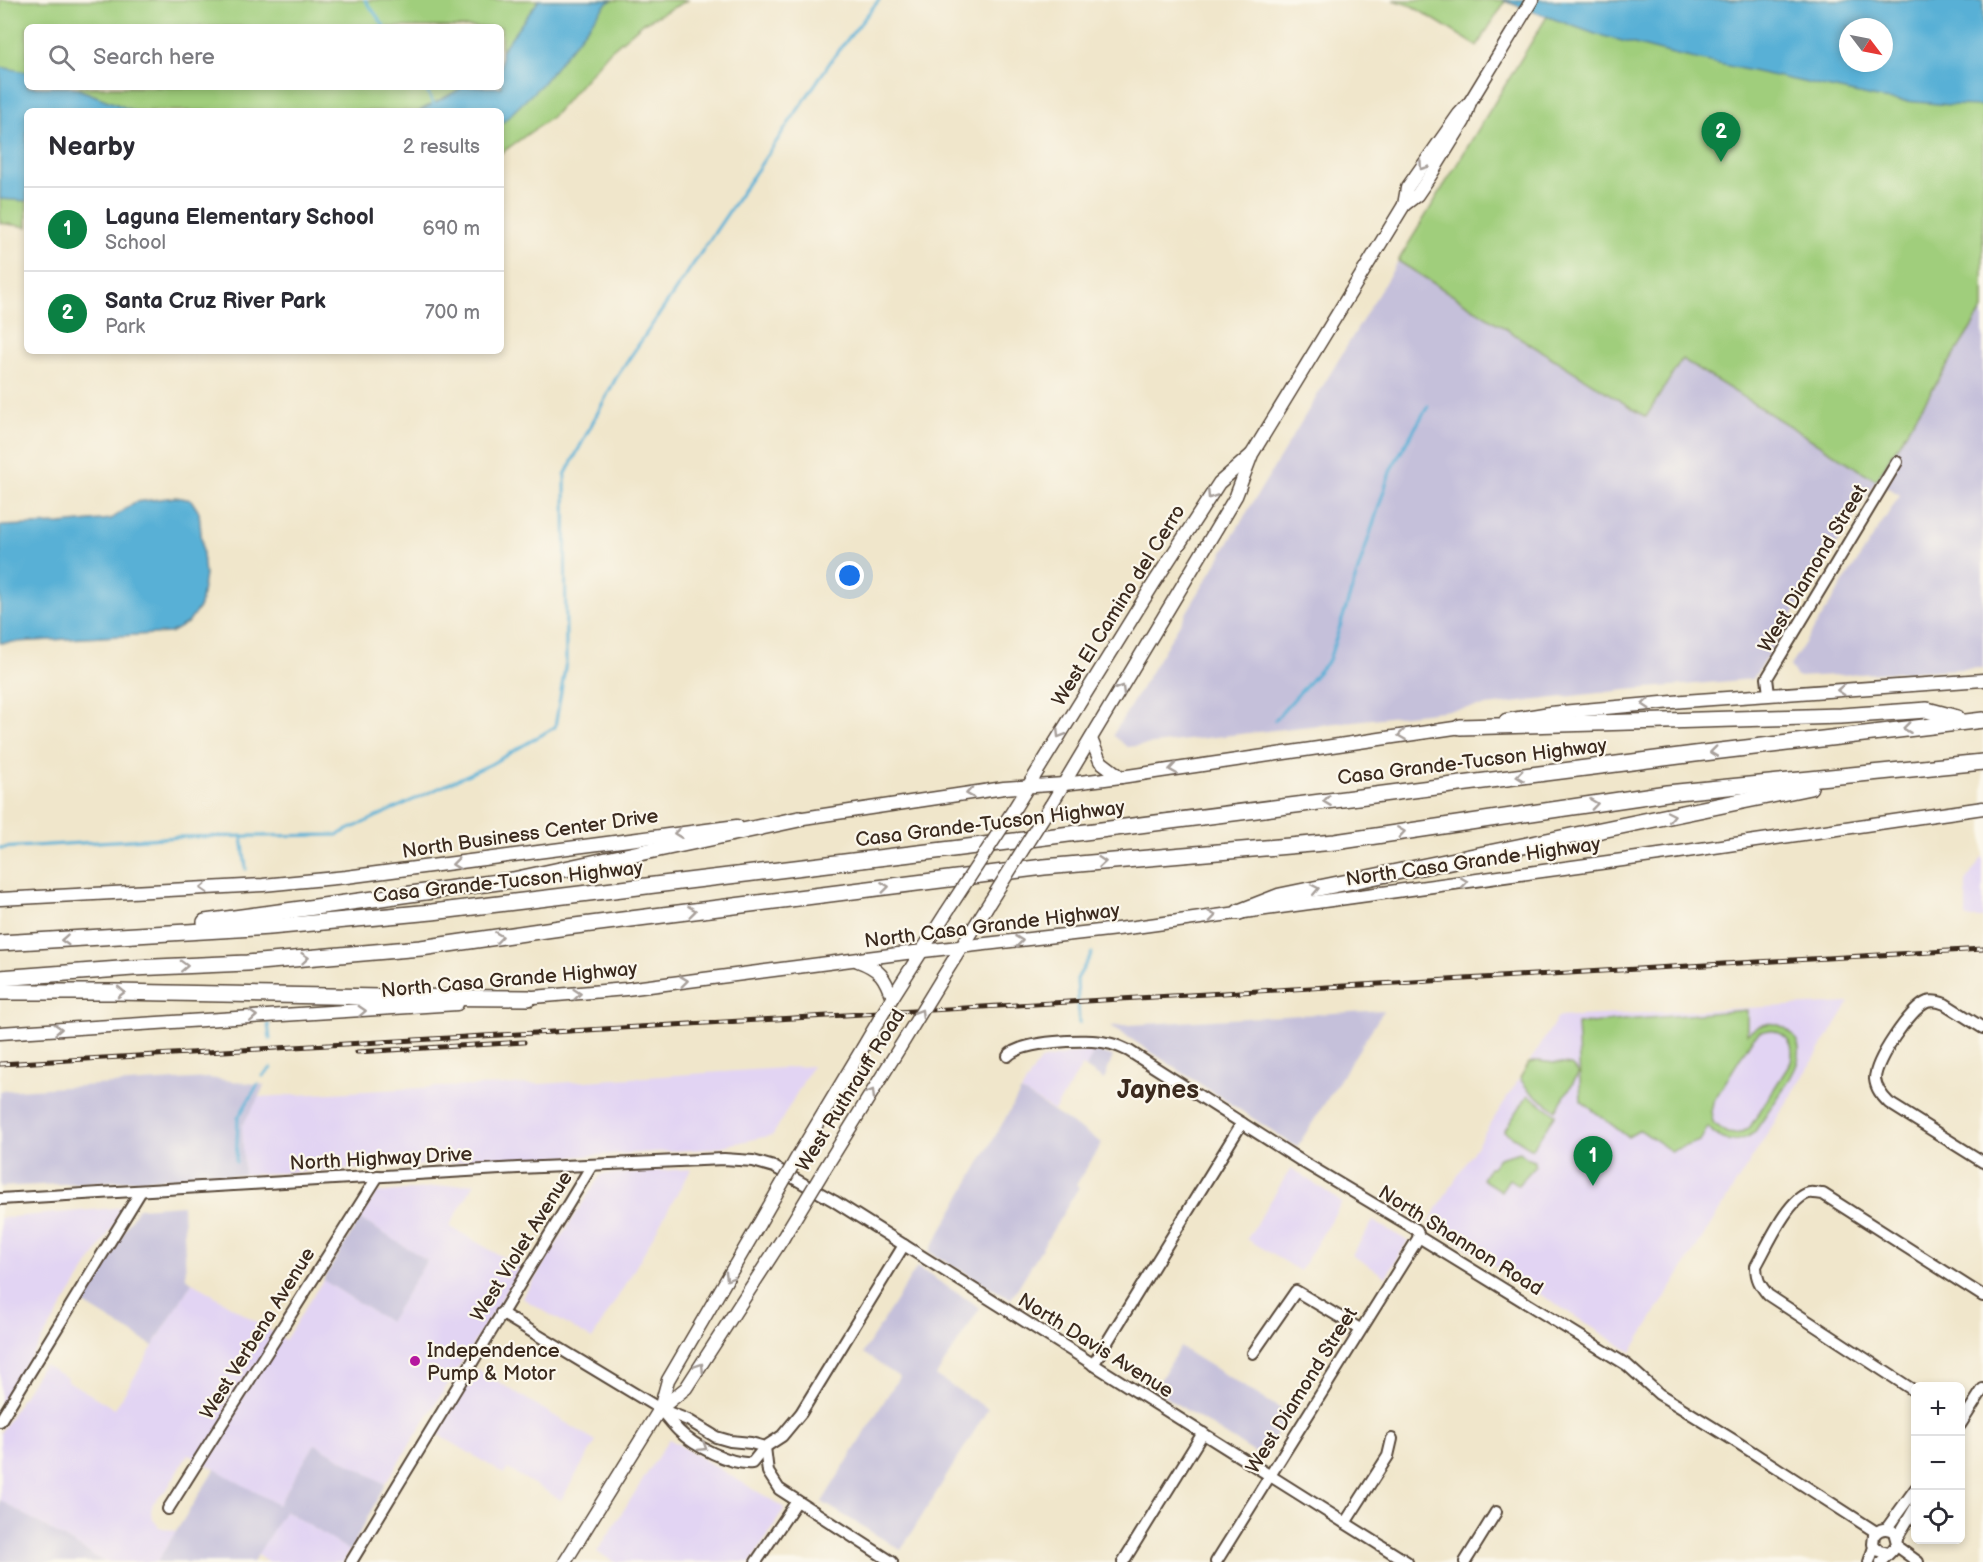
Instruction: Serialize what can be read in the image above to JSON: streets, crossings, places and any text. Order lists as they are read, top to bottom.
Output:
{
  "streets": {
    "highway": ["Casa Grande-Tucson Highway"],
    "main road": [
      "West El Camino del Cerro",
      "North Business Center Drive",
      "North Casa Grande Highway",
      "West Ruthrauff Road"
    ],
    "street": [
      "West Diamond Street",
      "North Highway Drive",
      "North Shannon Road",
      "West Violet Avenue",
      "West Verbena Avenue",
      "North Davis Avenue"
    ]
  },
  "crossings": [
    ["West Diamond Street", "North Shannon Road"],
    ["West Diamond Street", "North Davis Avenue"],
    ["West El Camino del Cerro", "North Business Center Drive"],
    ["West El Camino del Cerro", "West Ruthrauff Road"],
    ["North Business Center Drive", "West Ruthrauff Road"],
    ["North Casa Grande Highway", "West Ruthrauff Road"],
    ["North Highway Drive", "West Violet Avenue"],
    ["North Highway Drive", "West Verbena Avenue"],
    ["North Highway Drive", "North Davis Avenue"]
  ],
  "one_way": ["North Business Center Drive", "North Casa Grande Highway"],
  "districts": ["Jaynes"],
  "places": ["Independence Pump & Motor"],
  "north": "bottom right",
  "page": {
    "search": "Search here",
    "heading": ["Nearby", "2 results"],
    "pins": ["2", "1"],
    "list": [
      {
        "mark": "1",
        "name": "Laguna Elementary School",
        "note": "School",
        "value": "690 m"
      },
      {
        "mark": "2",
        "name": "Santa Cruz River Park",
        "note": "Park",
        "value": "700 m"
      }
    ],
    "map_buttons": ["+", "−"]
  }
}
